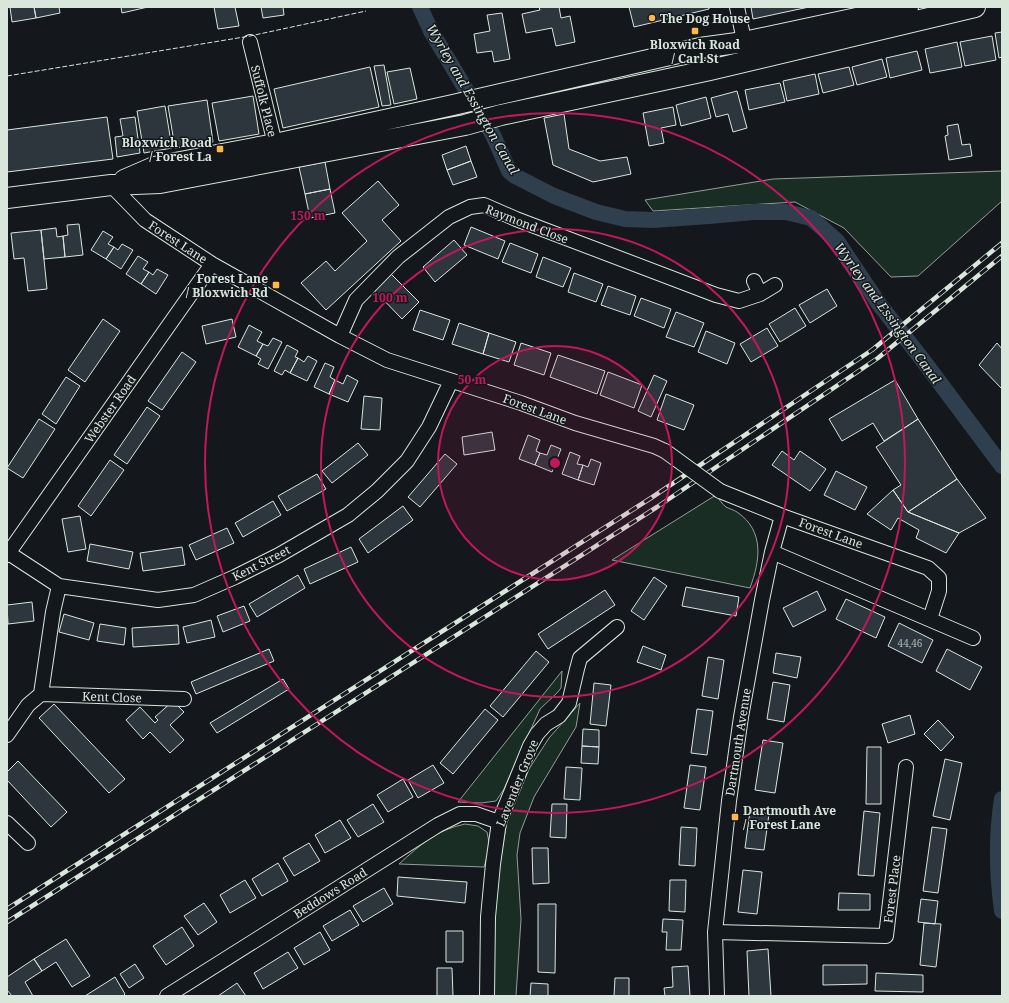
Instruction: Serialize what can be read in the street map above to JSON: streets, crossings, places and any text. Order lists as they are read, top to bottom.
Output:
{
  "streets": {
    "street": [
      "Suffolk Place",
      "Raymond Close",
      "Forest Lane",
      "Webster Road",
      "Kent Street",
      "Kent Close",
      "Dartmouth Avenue",
      "Lavender Grove",
      "Forest Place",
      "Beddows Road"
    ]
  },
  "crossings": [
    ["Raymond Close", "Forest Lane"],
    ["Forest Lane", "Webster Road"],
    ["Forest Lane", "Kent Street"],
    ["Forest Lane", "Dartmouth Avenue"],
    ["Webster Road", "Kent Street"],
    ["Dartmouth Avenue", "Forest Place"],
    ["Lavender Grove", "Beddows Road"]
  ],
  "water": ["Wyrley and Essington Canal"],
  "places": {
    "other": ["The Dog House"],
    "transit": [
      "Bloxwich Road / Carl St",
      "Bloxwich Road / Forest La",
      "Forest Lane / Bloxwich Rd",
      "Dartmouth Ave / Forest Lane"
    ]
  },
  "house_numbers": ["44,46"],
  "rings": ["150 m", "100 m", "50 m"]
}
